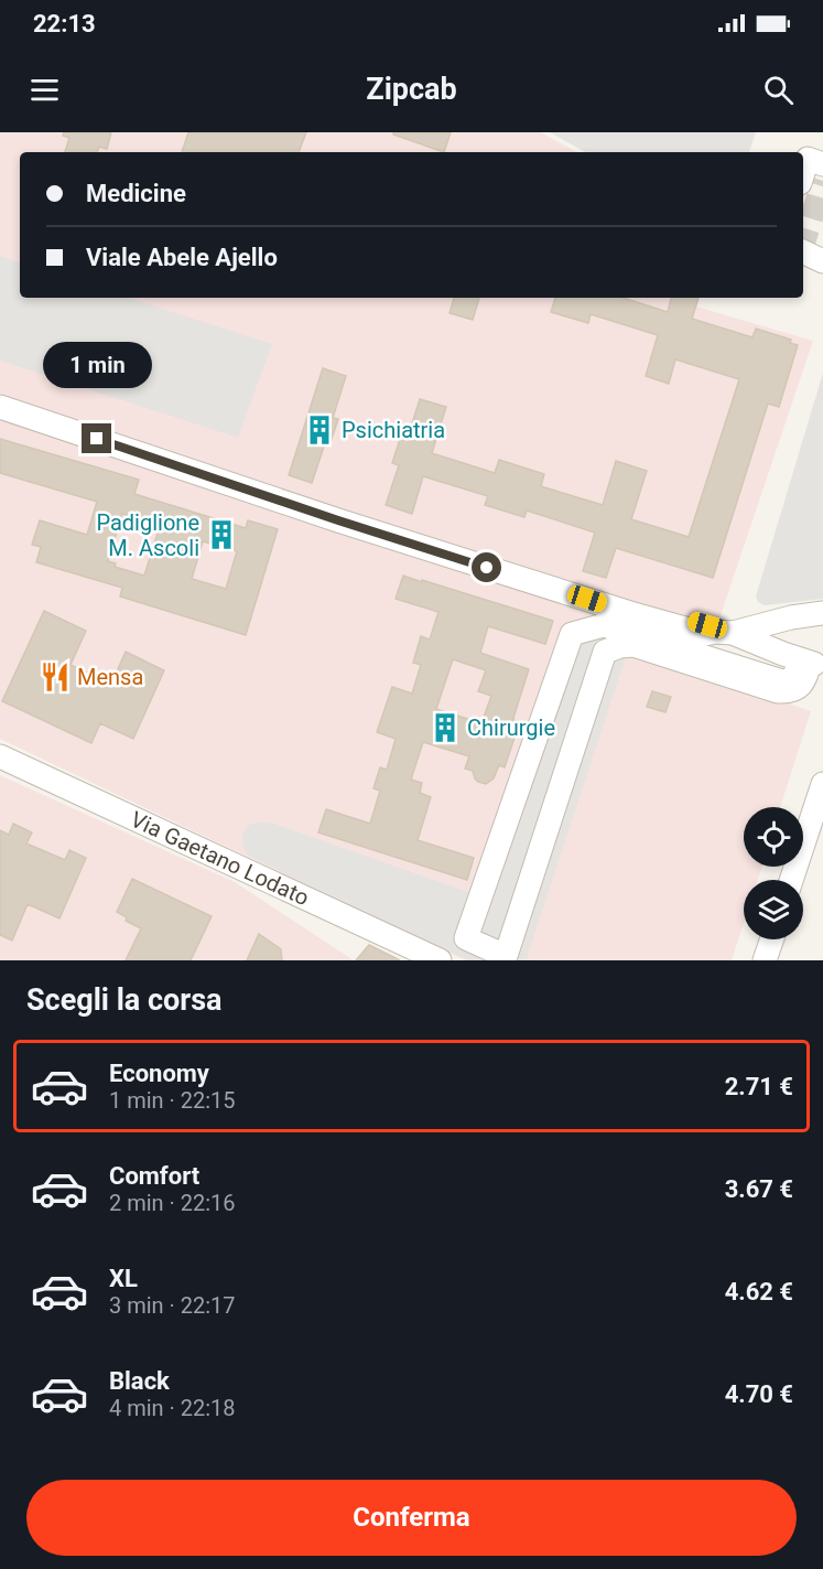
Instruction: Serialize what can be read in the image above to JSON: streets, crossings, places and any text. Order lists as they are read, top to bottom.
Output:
{
  "streets": {
    "street": ["Via Gaetano Lodato"]
  },
  "places": {
    "building": ["Psichiatria", "Padiglione M. Ascoli", "Chirurgie"],
    "restaurant": ["Mensa"]
  },
  "page": {
    "status": "22:13",
    "header": "Zipcab",
    "banner": ["Medicine", "Viale Abele Ajello"],
    "bubble": "1 min",
    "heading": "Scegli la corsa",
    "list": [
      {
        "name": "Economy",
        "note": "1 min · 22:15",
        "value": "2.71 €"
      },
      {
        "name": "Comfort",
        "note": "2 min · 22:16",
        "value": "3.67 €"
      },
      {
        "name": "XL",
        "note": "3 min · 22:17",
        "value": "4.62 €"
      },
      {
        "name": "Black",
        "note": "4 min · 22:18",
        "value": "4.70 €"
      }
    ],
    "buttons": "Conferma"
  }
}
